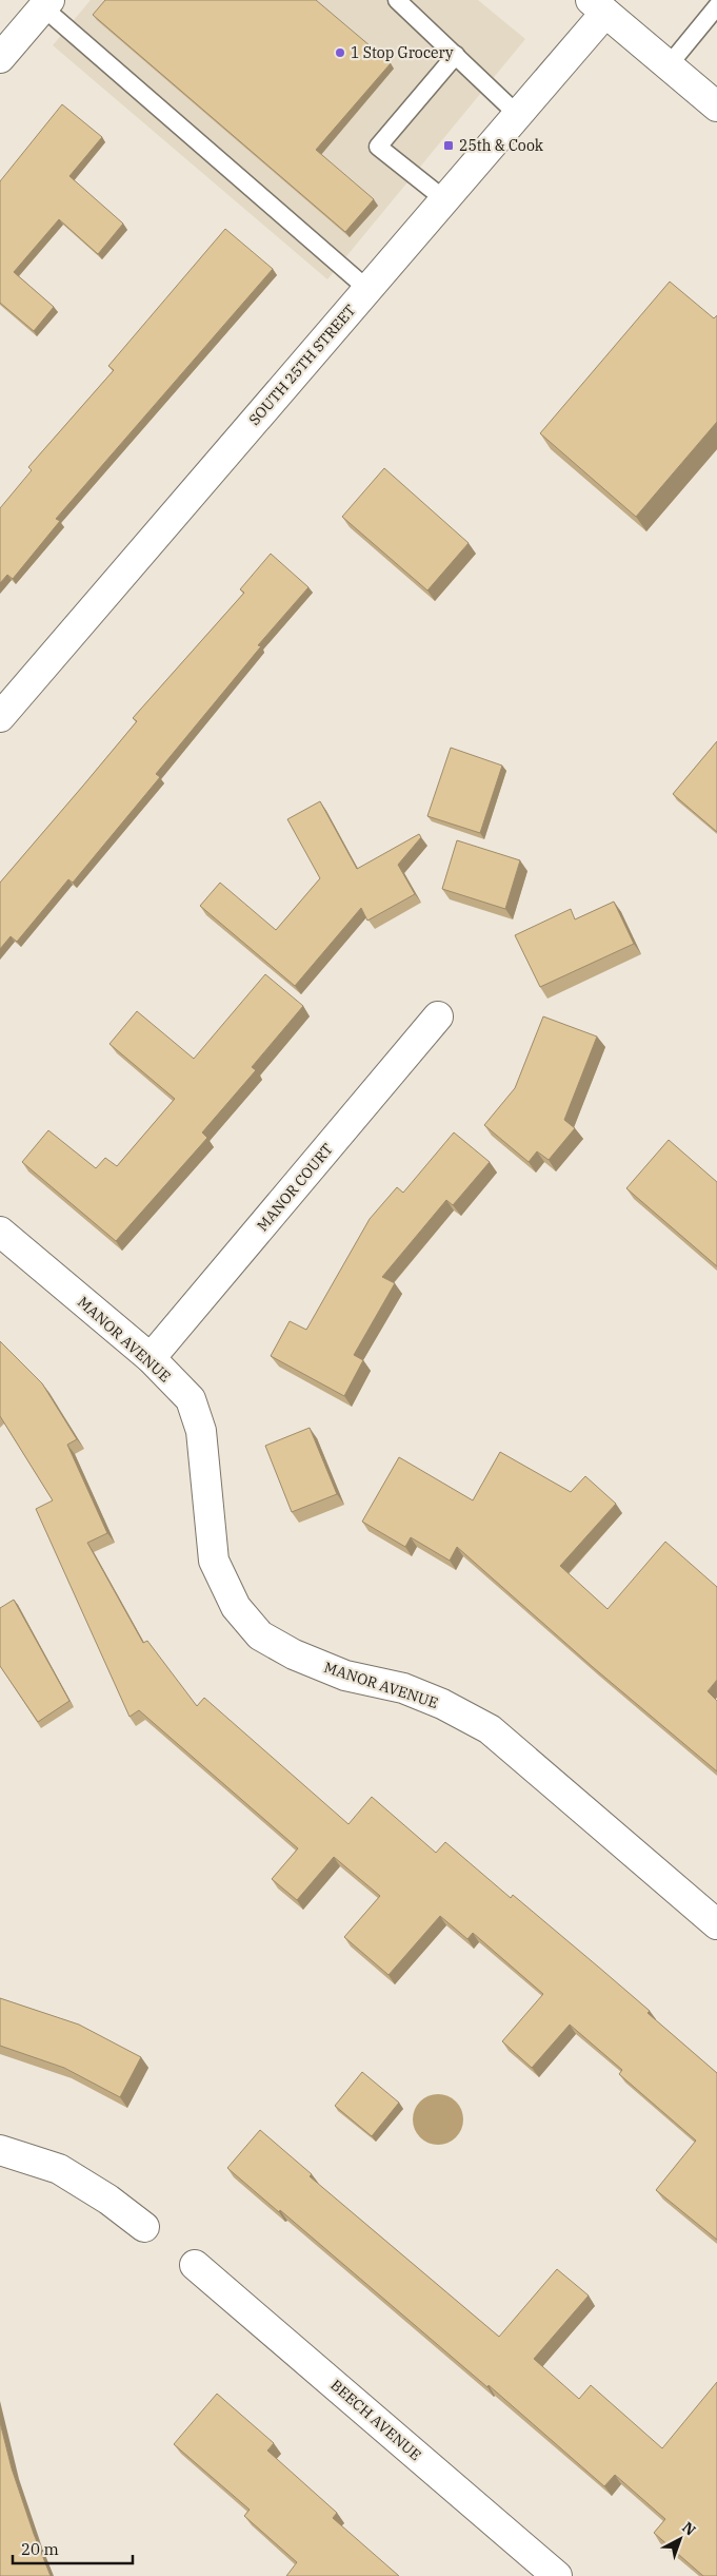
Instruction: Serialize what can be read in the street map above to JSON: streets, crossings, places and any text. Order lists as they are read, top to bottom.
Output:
{
  "streets": {
    "street": [
      "SOUTH 25TH STREET",
      "MANOR COURT",
      "MANOR AVENUE",
      "BEECH AVENUE"
    ]
  },
  "crossings": [
    ["MANOR COURT", "MANOR AVENUE"]
  ],
  "places": {
    "other": ["1 Stop Grocery"],
    "transit": ["25th & Cook"]
  },
  "scale_bar": "20 m",
  "north": "top right"
}
